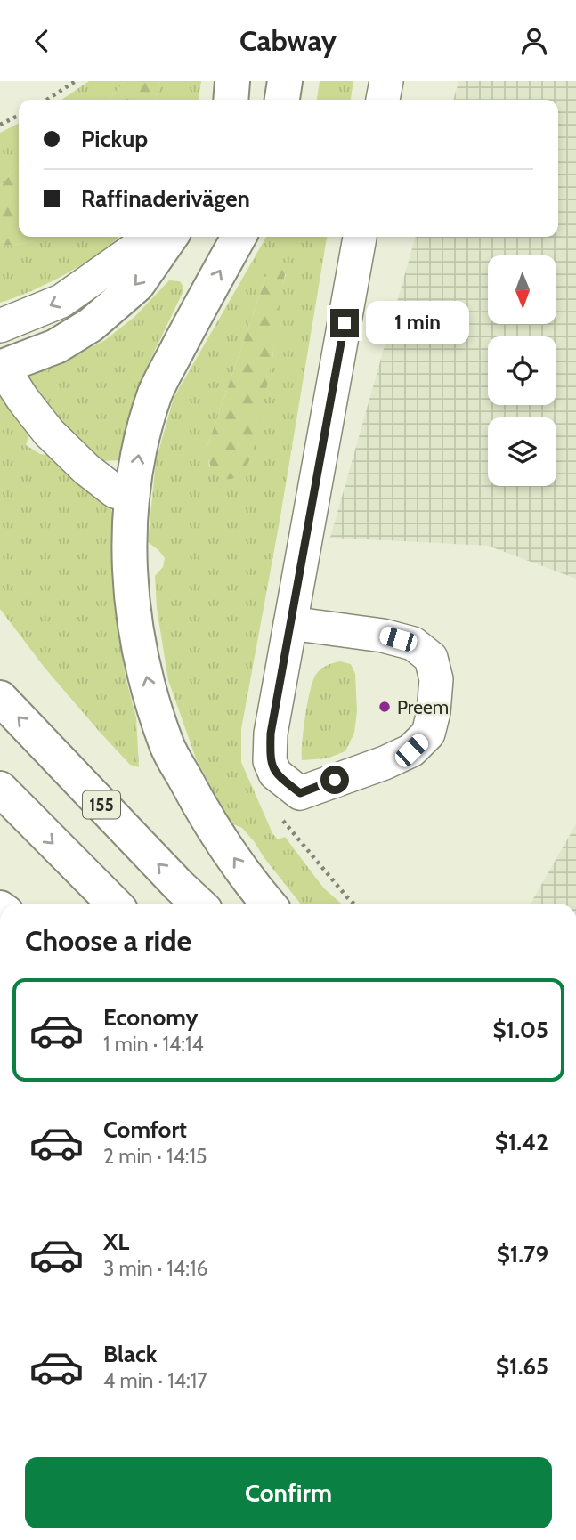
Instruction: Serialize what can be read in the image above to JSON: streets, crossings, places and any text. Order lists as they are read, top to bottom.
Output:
{
  "streets": {
    "main road": ["155"]
  },
  "places": ["Preem"],
  "north": "bottom",
  "page": {
    "header": "Cabway",
    "banner": ["Pickup", "Raffinaderivägen"],
    "bubble": "1 min",
    "heading": "Choose a ride",
    "list": [
      {
        "name": "Economy",
        "note": "1 min · 14:14",
        "value": "$1.05"
      },
      {
        "name": "Comfort",
        "note": "2 min · 14:15",
        "value": "$1.42"
      },
      {
        "name": "XL",
        "note": "3 min · 14:16",
        "value": "$1.79"
      },
      {
        "name": "Black",
        "note": "4 min · 14:17",
        "value": "$1.65"
      }
    ],
    "buttons": "Confirm"
  }
}
